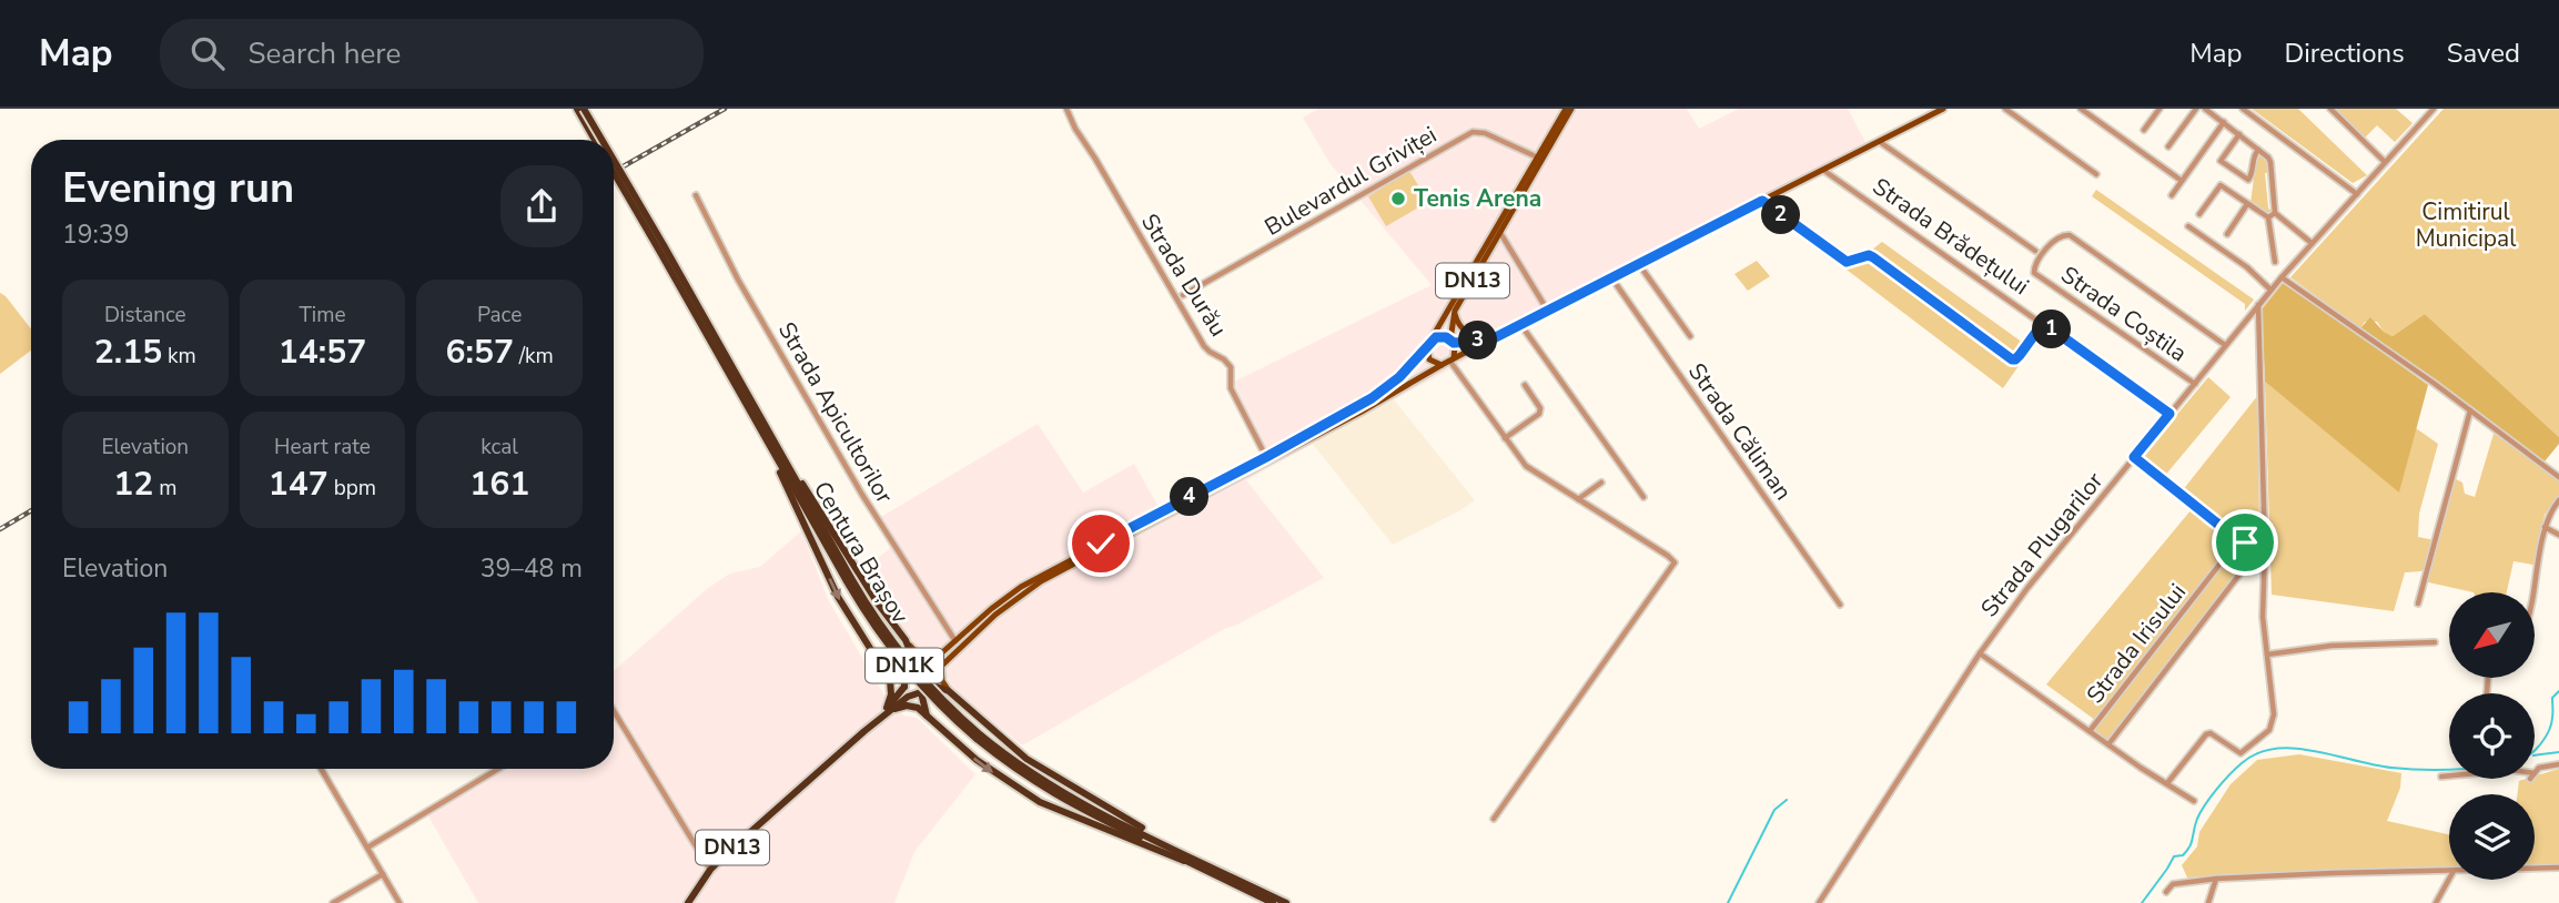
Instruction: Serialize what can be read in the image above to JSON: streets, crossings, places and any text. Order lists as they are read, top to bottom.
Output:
{
  "streets": {
    "highway": ["DN13", "Centura Brașov", "DN1K"],
    "street": [
      "Bulevardul Griviței",
      "Strada Brădețului",
      "Strada Durău",
      "Strada Coștila",
      "Strada Apicultorilor",
      "Strada Căliman",
      "Strada Plugarilor",
      "Strada Irisului"
    ]
  },
  "crossings": [
    ["Bulevardul Griviței", "DN13"],
    ["Strada Brădețului", "Strada Plugarilor"],
    ["Strada Durău", "DN13"],
    ["DN13", "Strada Apicultorilor"],
    ["Strada Coștila", "Strada Plugarilor"],
    ["Centura Brașov", "DN1K"]
  ],
  "parks": ["Cimitirul Municipal"],
  "places": ["Tenis Arena"],
  "north": "bottom left",
  "page": {
    "header": "Map",
    "search": "Search here",
    "nav": ["Map", "Directions", "Saved"],
    "heading": ["Evening run", "19:39"],
    "pins": [
      "2",
      "1",
      "3",
      "4"
    ],
    "stats": [
      ["Distance", "2.15 km"],
      ["Time", "14:57"],
      ["Pace", "6:57 /km"],
      ["Elevation", "12 m"],
      ["Heart rate", "147 bpm"],
      ["kcal", "161"]
    ],
    "chart": ["Elevation", "39–48 m"]
  }
}
